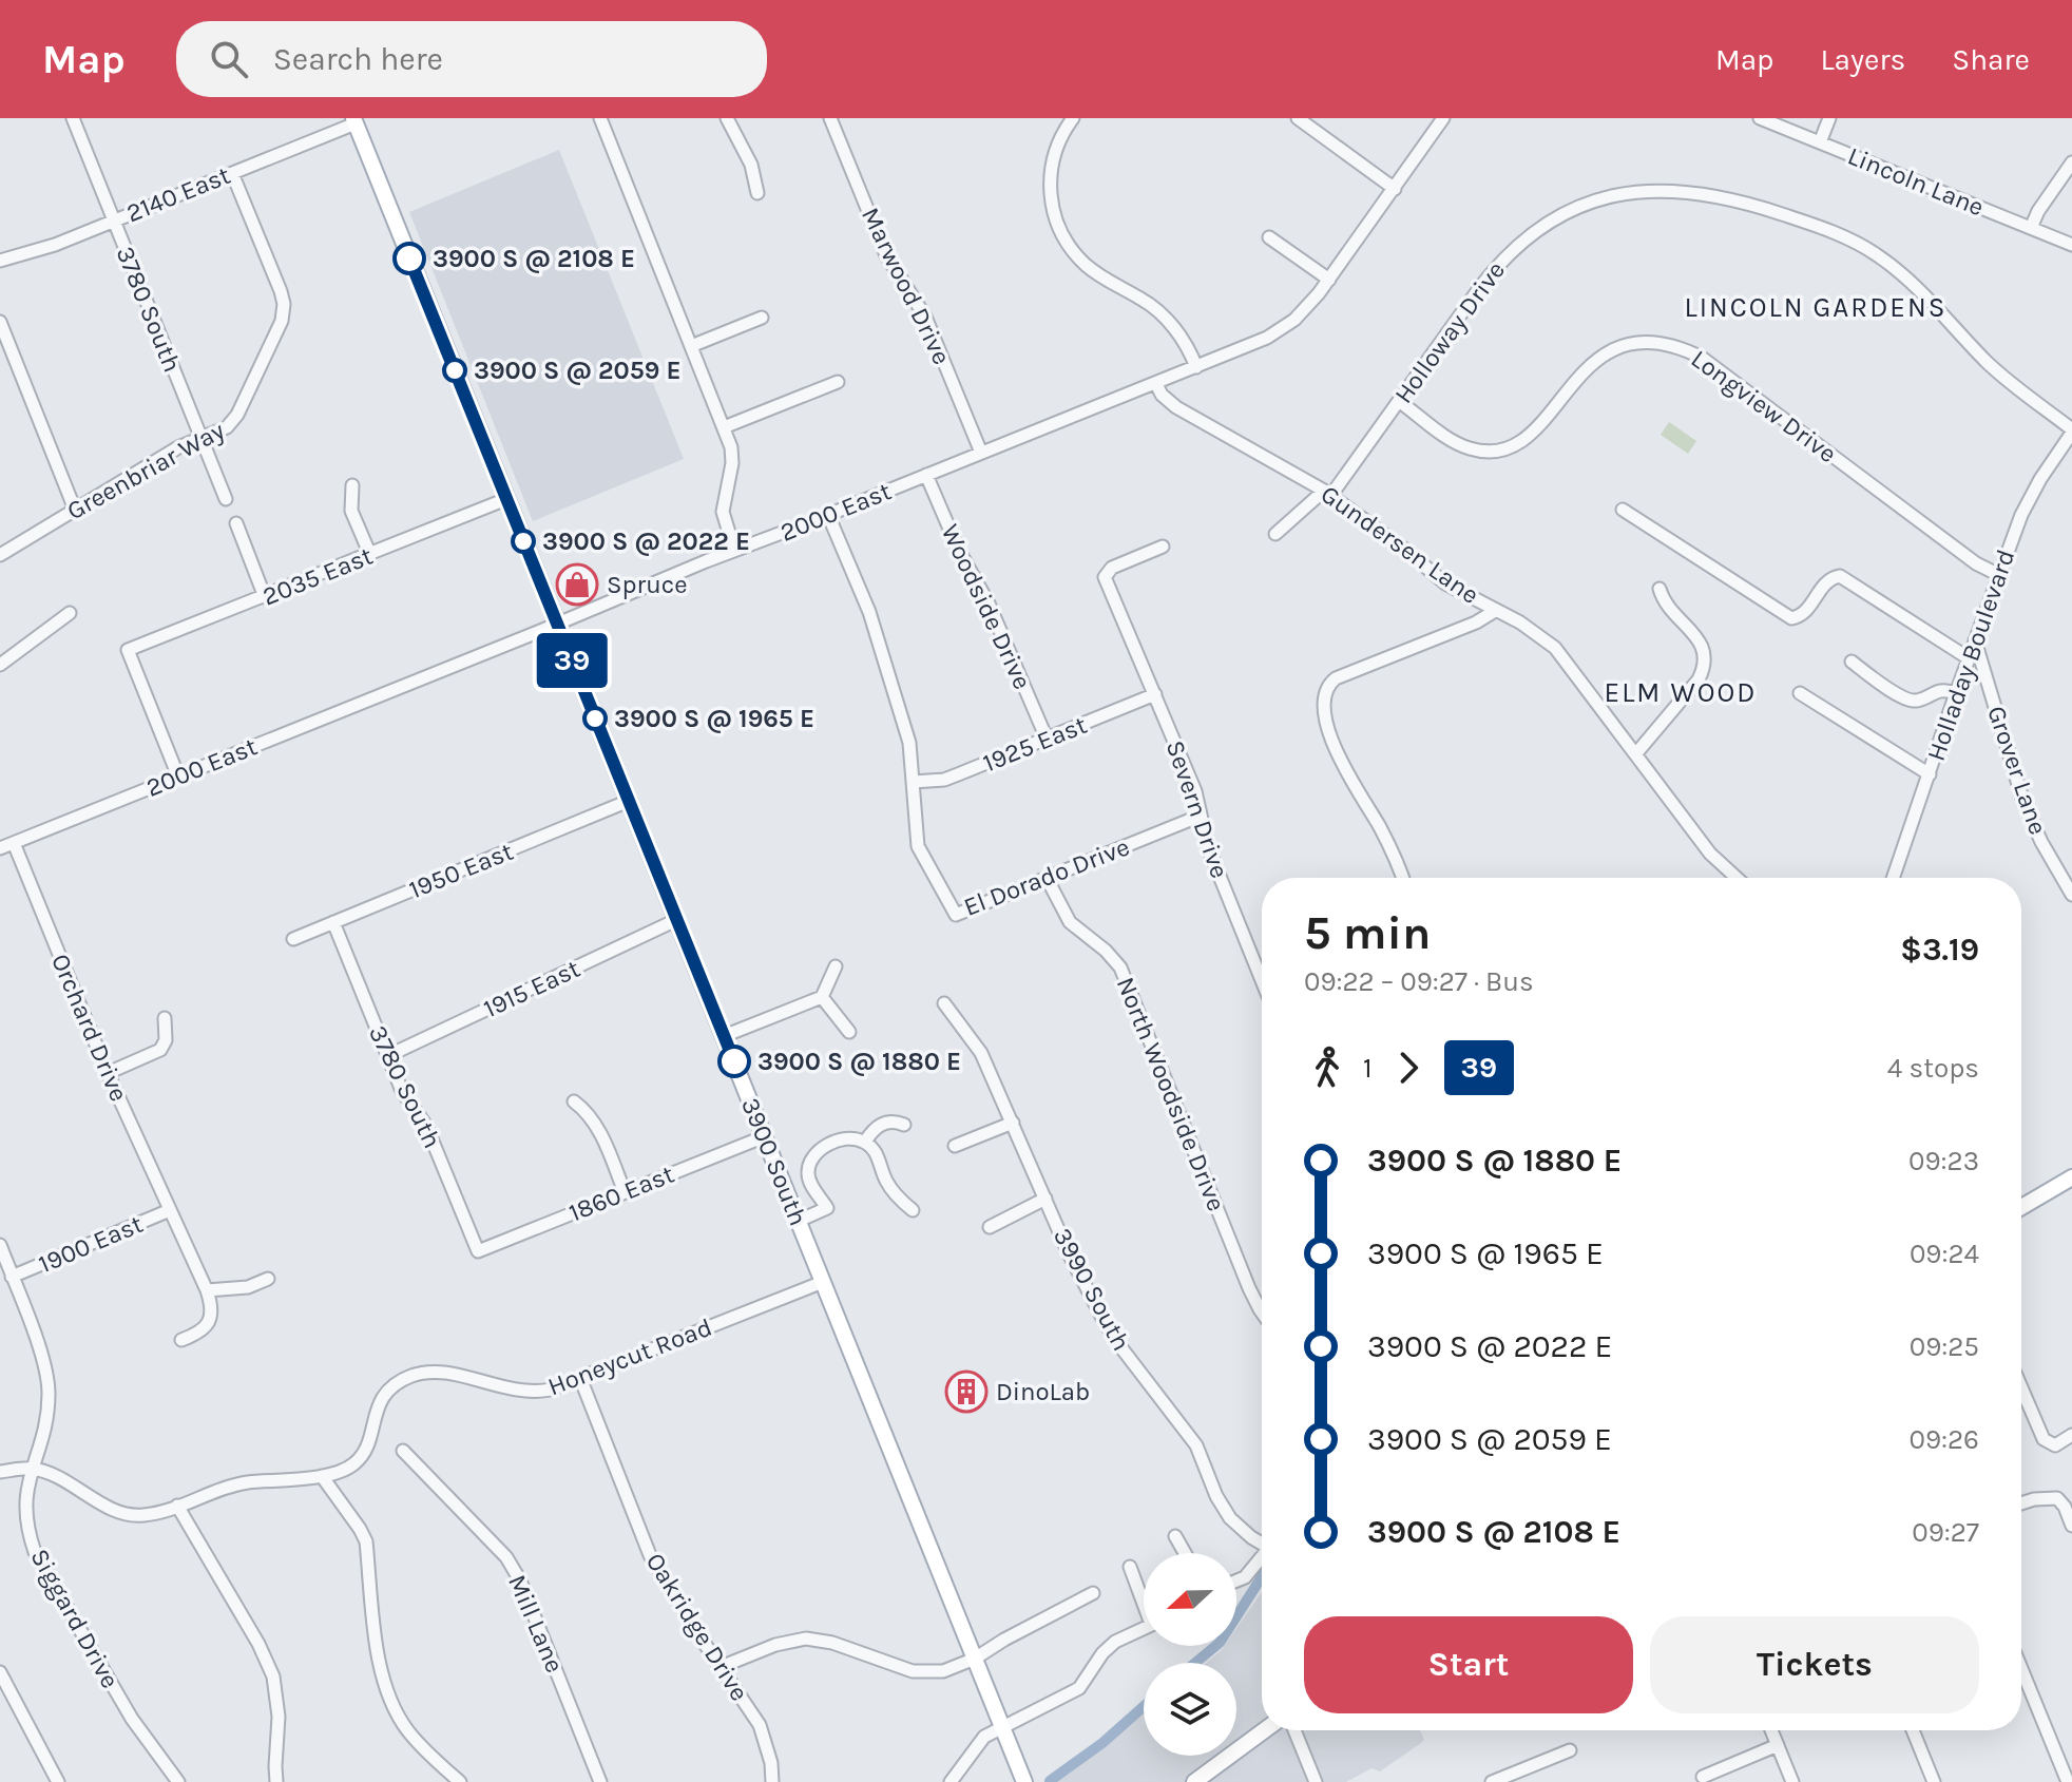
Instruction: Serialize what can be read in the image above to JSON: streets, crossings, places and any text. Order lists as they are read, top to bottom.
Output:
{
  "streets": {
    "main road": ["3900 South"],
    "street": [
      "Lincoln Lane",
      "2140 East",
      "Marwood Drive",
      "3780 South",
      "Holloway Drive",
      "Longview Drive",
      "Greenbriar Way",
      "2000 East",
      "Gundersen Lane",
      "2035 East",
      "Woodside Drive",
      "Holladay Boulevard",
      "1925 East",
      "Grover Lane",
      "Severn Drive",
      "1950 East",
      "El Dorado Drive",
      "1915 East",
      "Orchard Drive",
      "North Woodside Drive",
      "1860 East",
      "1900 East",
      "3990 South",
      "Honeycut Road",
      "Siggard Drive",
      "Mill Lane",
      "Oakridge Drive"
    ]
  },
  "crossings": [
    ["2140 East", "3780 South"],
    ["2140 East", "Greenbriar Way"],
    ["2140 East", "3900 South"],
    ["Marwood Drive", "2000 East"],
    ["3780 South", "Greenbriar Way"],
    ["3780 South", "1950 East"],
    ["3780 South", "1915 East"],
    ["3780 South", "1860 East"],
    ["Holloway Drive", "Longview Drive"],
    ["Holloway Drive", "Gundersen Lane"],
    ["Holloway Drive", "Holladay Boulevard"],
    ["Longview Drive", "Holladay Boulevard"],
    ["2000 East", "Gundersen Lane"],
    ["2000 East", "2035 East"],
    ["2000 East", "Woodside Drive"],
    ["2000 East", "El Dorado Drive"],
    ["2000 East", "Orchard Drive"],
    ["2000 East", "3900 South"],
    ["2035 East", "3900 South"],
    ["Woodside Drive", "1925 East"],
    ["Holladay Boulevard", "Grover Lane"],
    ["1925 East", "Severn Drive"],
    ["1925 East", "El Dorado Drive"],
    ["Severn Drive", "El Dorado Drive"],
    ["1950 East", "3900 South"],
    ["El Dorado Drive", "North Woodside Drive"],
    ["1915 East", "3900 South"],
    ["Orchard Drive", "1900 East"],
    ["3900 South", "1860 East"],
    ["3900 South", "Honeycut Road"],
    ["1900 East", "Siggard Drive"],
    ["Honeycut Road", "Siggard Drive"],
    ["Honeycut Road", "Oakridge Drive"]
  ],
  "districts": ["LINCOLN GARDENS", "ELM WOOD"],
  "places": {
    "other": [
      "3900 S @ 2108 E",
      "3900 S @ 2059 E",
      "3900 S @ 2022 E",
      "3900 S @ 1965 E",
      "3900 S @ 1880 E"
    ],
    "shop": ["Spruce"],
    "building": ["DinoLab"]
  },
  "lines": ["bus line 39"],
  "north": "left",
  "page": {
    "header": "Map",
    "search": "Search here",
    "nav": ["Map", "Layers", "Share"],
    "on_map": "39",
    "heading": ["5 min", "09:22 – 09:27 · Bus", "$3.19"],
    "legs": ["1", "39", "4 stops"],
    "list": [
      {
        "name": "3900 S @ 1880 E",
        "value": "09:23"
      },
      {
        "name": "3900 S @ 1965 E",
        "value": "09:24"
      },
      {
        "name": "3900 S @ 2022 E",
        "value": "09:25"
      },
      {
        "name": "3900 S @ 2059 E",
        "value": "09:26"
      },
      {
        "name": "3900 S @ 2108 E",
        "value": "09:27"
      }
    ],
    "buttons": ["Start", "Tickets"]
  }
}
